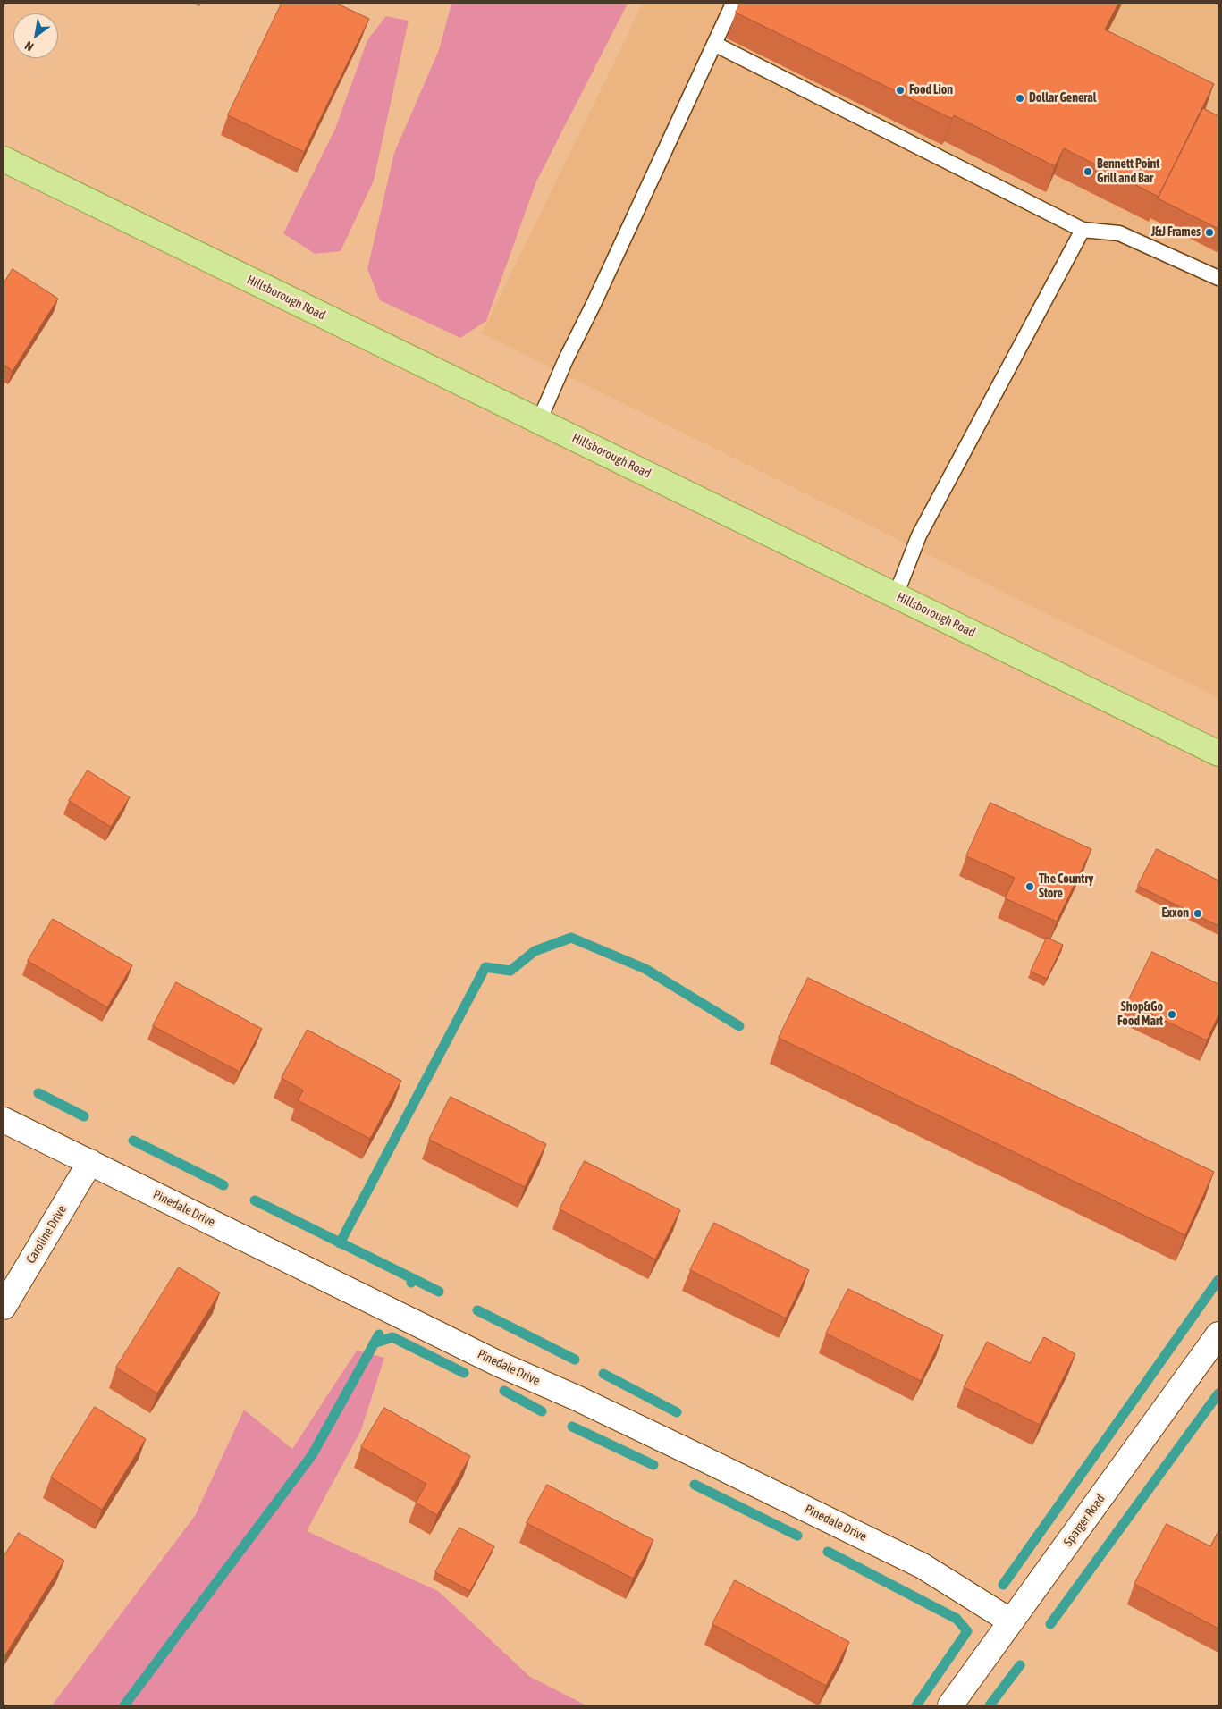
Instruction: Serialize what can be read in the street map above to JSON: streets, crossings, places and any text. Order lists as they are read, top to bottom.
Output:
{
  "streets": {
    "main road": ["Hillsborough Road"],
    "street": ["Pinedale Drive", "Caroline Drive", "Sparger Road"]
  },
  "crossings": [
    ["Pinedale Drive", "Caroline Drive"],
    ["Pinedale Drive", "Sparger Road"]
  ],
  "places": [
    "Food Lion",
    "Dollar General",
    "Bennett Point Grill and Bar",
    "J&J Frames",
    "The Country Store",
    "Exxon",
    "Shop&Go Food Mart"
  ],
  "north": "bottom left"
}
